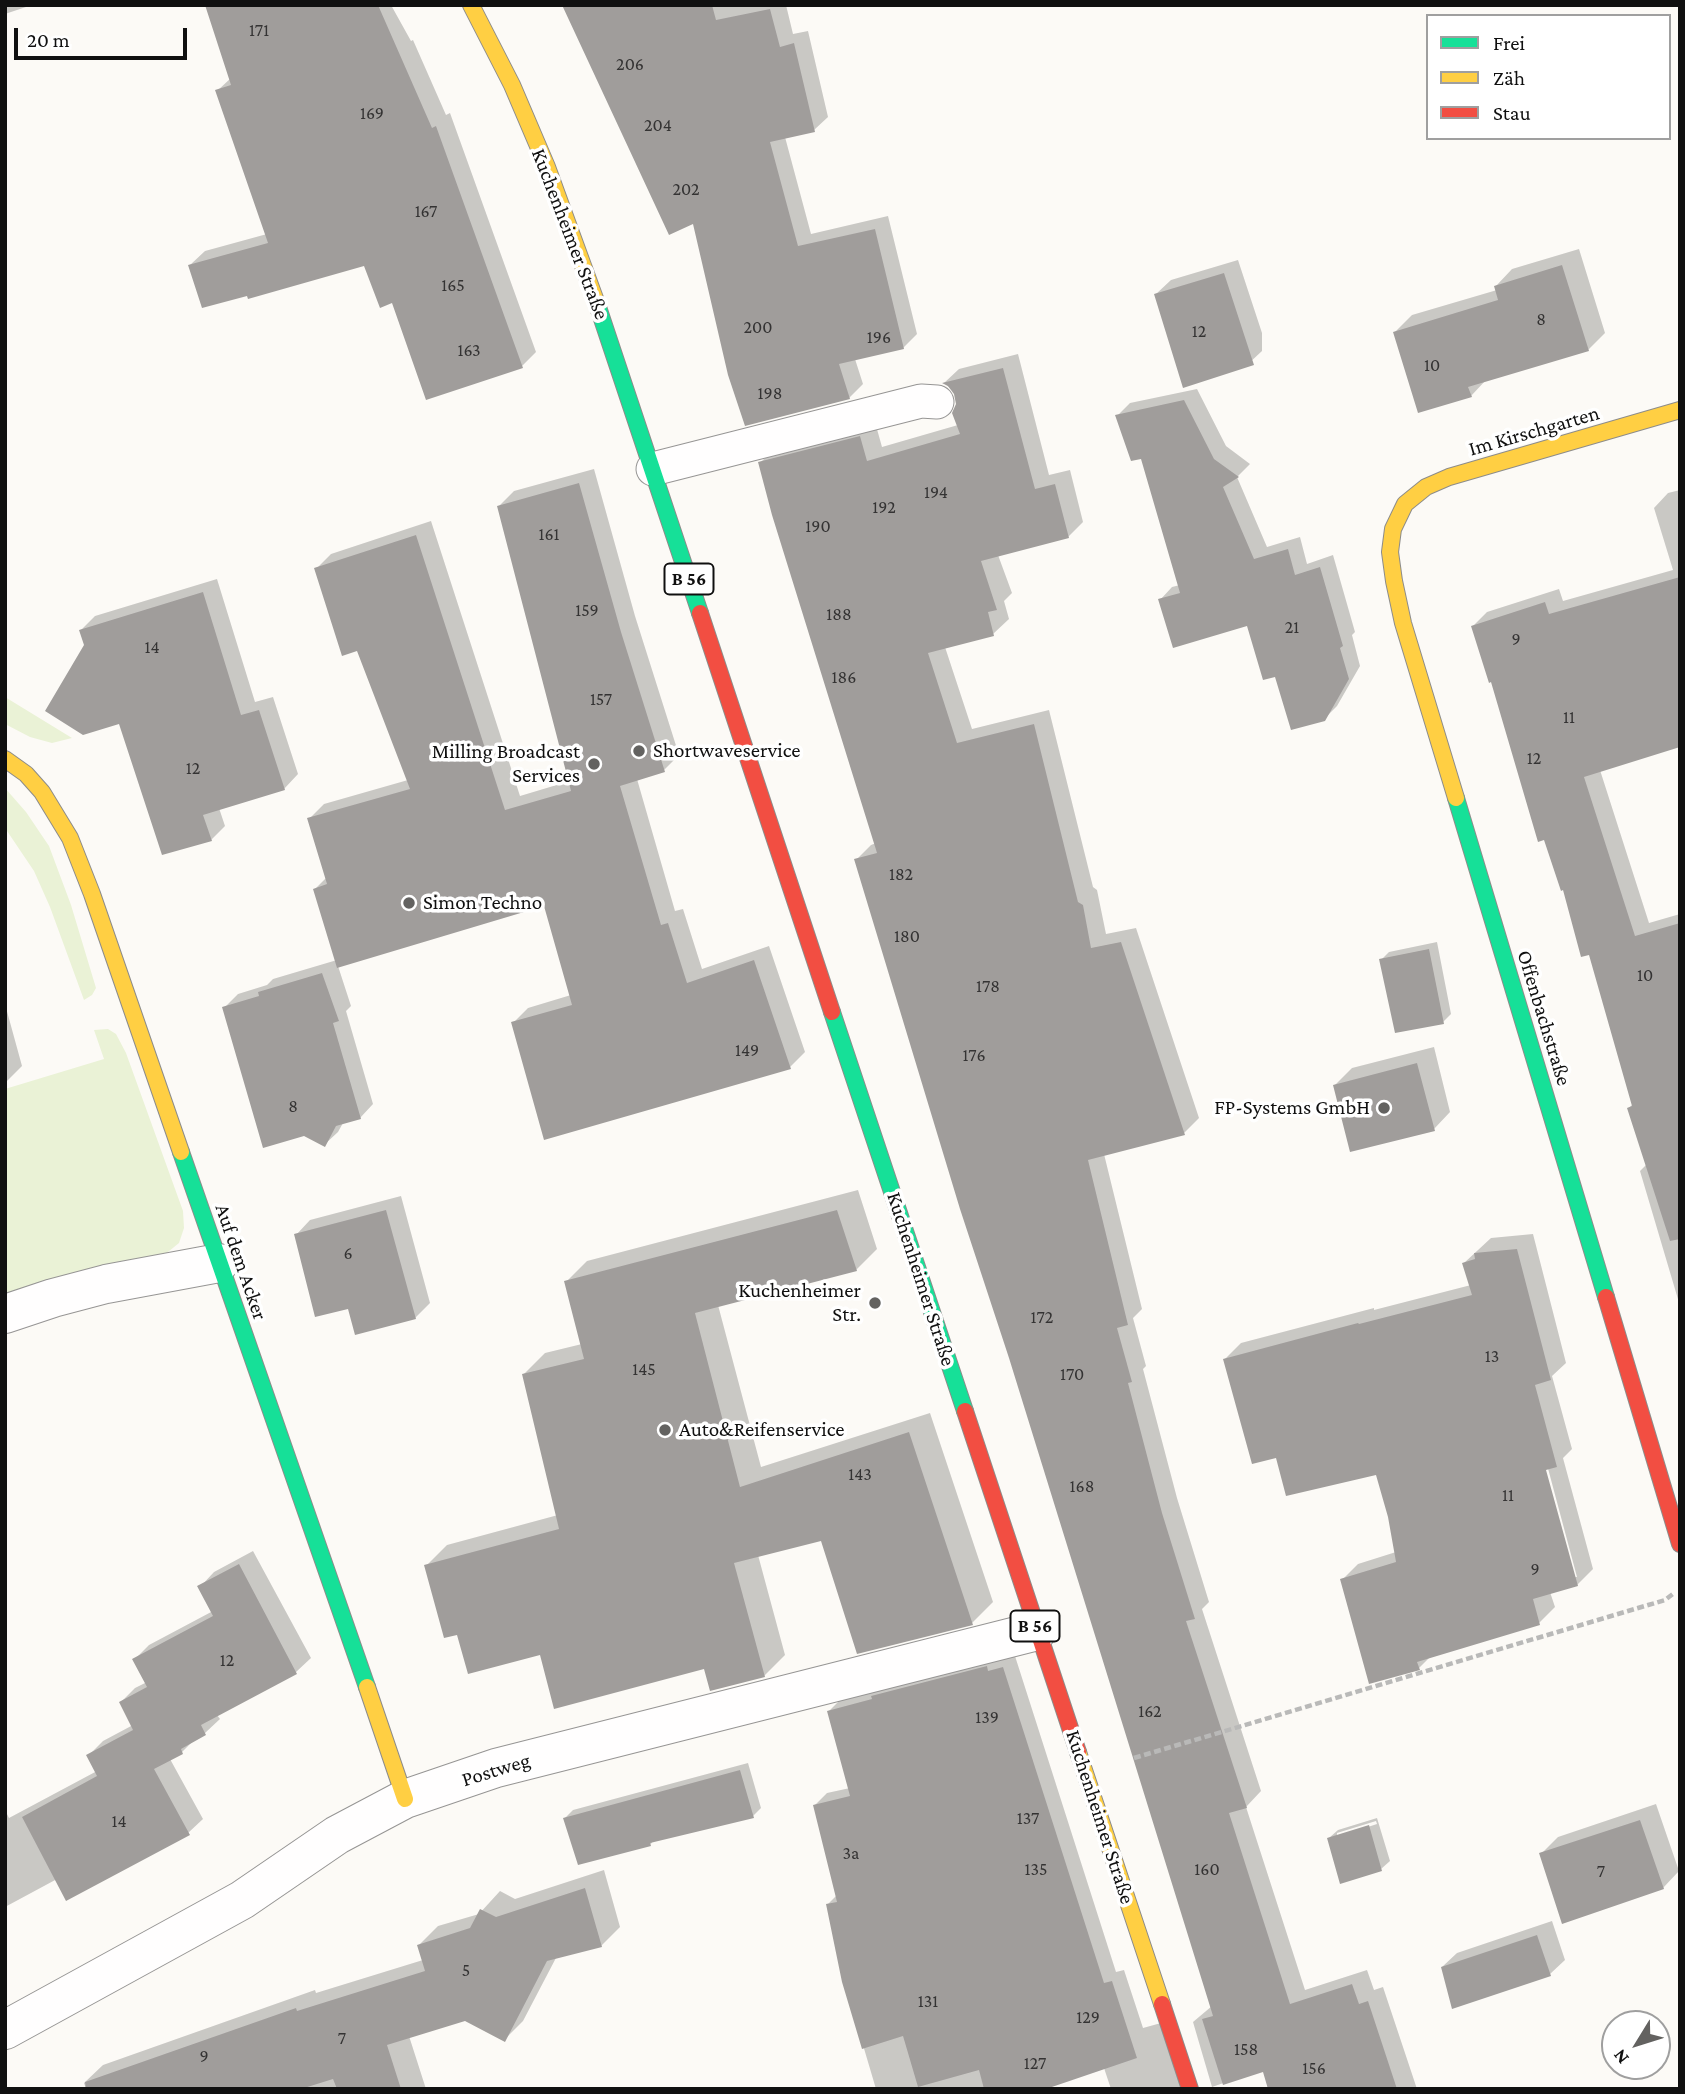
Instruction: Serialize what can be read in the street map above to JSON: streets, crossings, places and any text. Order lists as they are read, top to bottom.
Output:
{
  "streets": {
    "street": [
      "Kuchenheimer Straße",
      "Im Kirschgarten",
      "B 56",
      "Offenbachstraße",
      "Auf dem Acker",
      "Postweg"
    ]
  },
  "crossings": [
    ["Kuchenheimer Straße", "Postweg"],
    ["Im Kirschgarten", "Offenbachstraße"],
    ["Auf dem Acker", "Postweg"]
  ],
  "places": [
    "Shortwaveservice",
    "Milling Broadcast Services",
    "Simon Techno",
    "FP-Systems GmbH",
    "Kuchenheimer Str.",
    "Auto&Reifenservice"
  ],
  "house_numbers": [
    "171",
    "206",
    "169",
    "204",
    "202",
    "167",
    "165",
    "8",
    "200",
    "12",
    "196",
    "163",
    "10",
    "198",
    "194",
    "192",
    "190",
    "161",
    "159",
    "188",
    "21",
    "9",
    "14",
    "186",
    "157",
    "11",
    "12",
    "12",
    "182",
    "180",
    "10",
    "178",
    "149",
    "176",
    "8",
    "6",
    "172",
    "13",
    "145",
    "170",
    "143",
    "168",
    "11",
    "9",
    "12",
    "162",
    "139",
    "137",
    "14",
    "3a",
    "135",
    "160",
    "7",
    "5",
    "131",
    "129",
    "7",
    "158",
    "9",
    "127",
    "156"
  ],
  "legend": ["Frei", "Zäh", "Stau"],
  "scale_bar": "20 m",
  "north": "bottom left"
}
